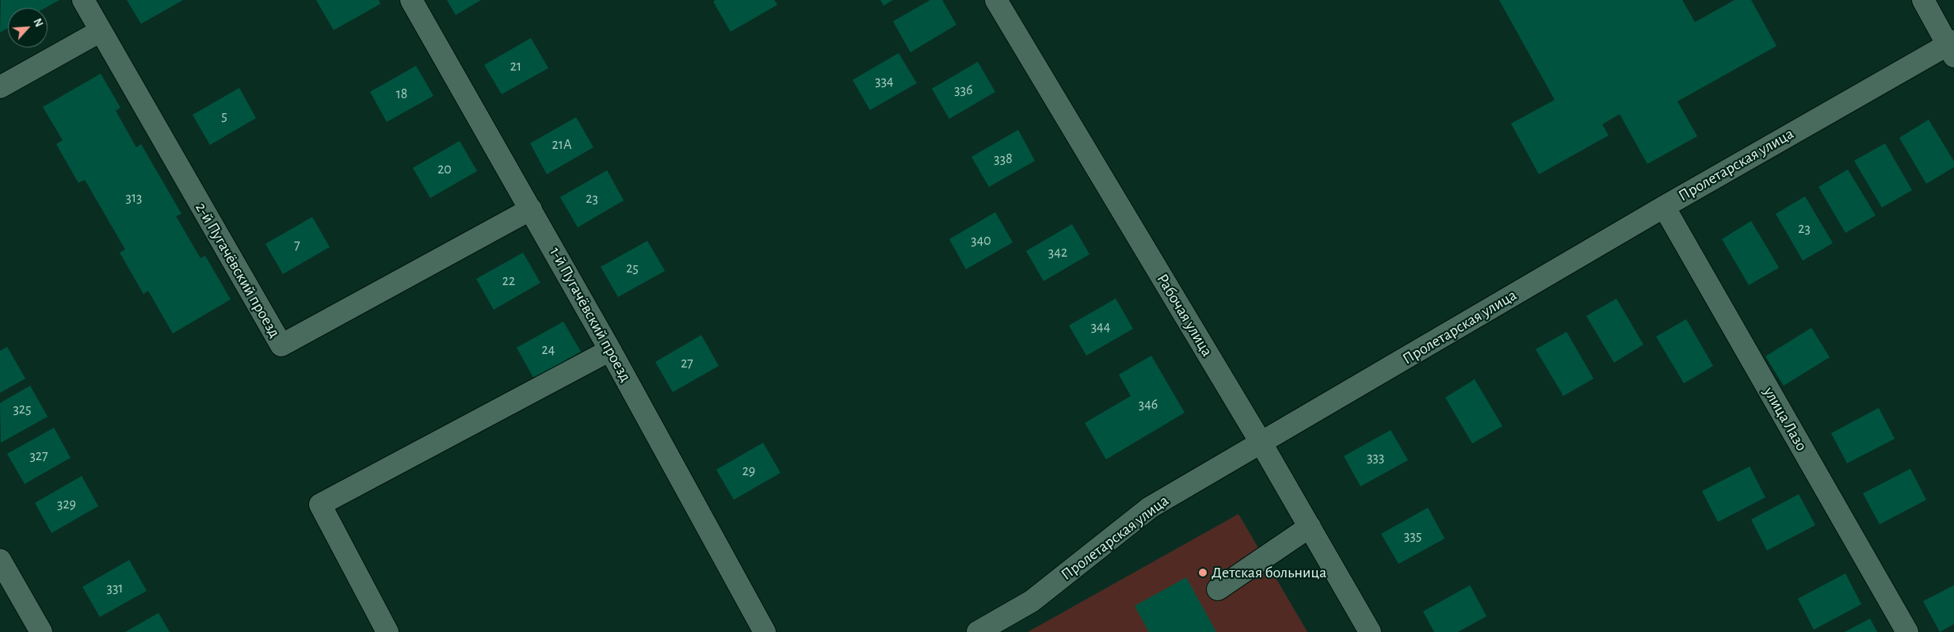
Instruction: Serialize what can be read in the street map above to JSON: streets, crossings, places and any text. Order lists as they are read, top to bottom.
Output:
{
  "streets": {
    "street": [
      "Пролетарская улица",
      "2-й Пугачёвский проезд",
      "1-й Пугачёвский проезд",
      "Рабочая улица",
      "улица Лазо"
    ]
  },
  "crossings": [
    ["Пролетарская улица", "Рабочая улица"],
    ["Пролетарская улица", "улица Лазо"],
    ["2-й Пугачёвский проезд", "1-й Пугачёвский проезд"]
  ],
  "places": ["Детская больница"],
  "house_numbers": [
    "21",
    "334",
    "336",
    "18",
    "5",
    "21А",
    "338",
    "20",
    "313",
    "23",
    "23",
    "340",
    "7",
    "342",
    "25",
    "22",
    "344",
    "24",
    "27",
    "346",
    "325",
    "327",
    "333",
    "29",
    "329",
    "335",
    "331"
  ],
  "north": "top right"
}
